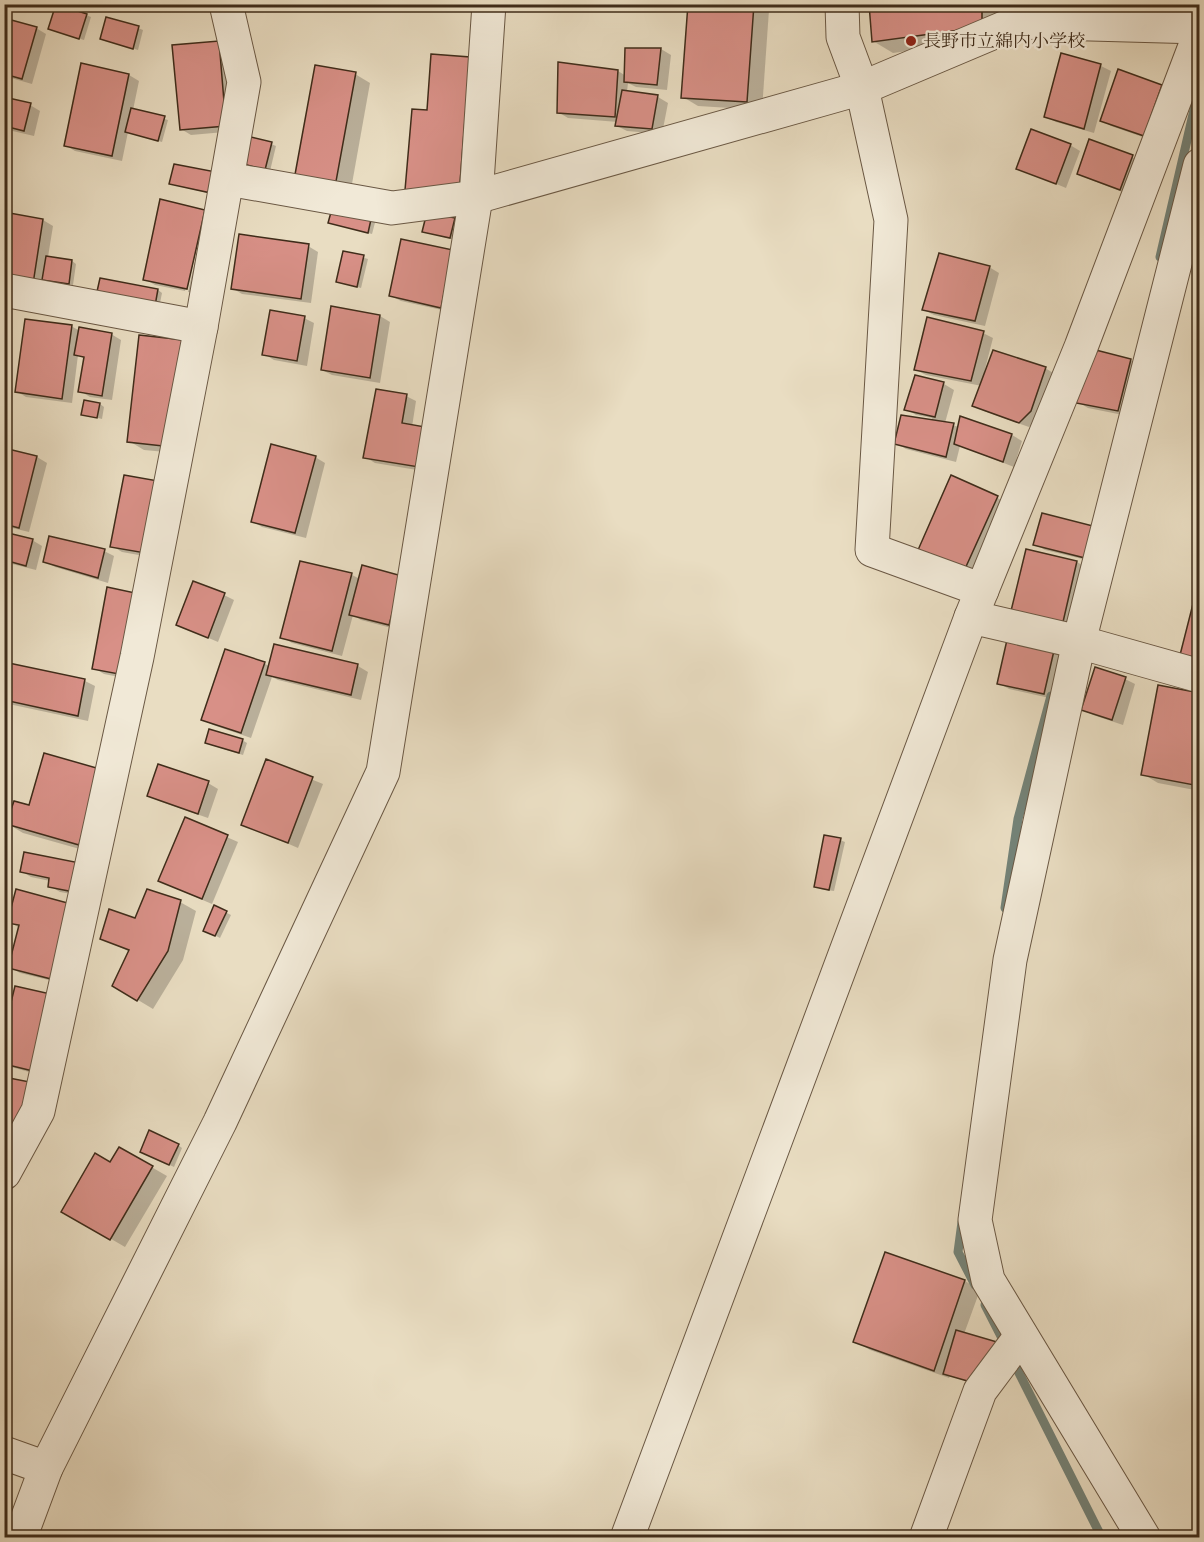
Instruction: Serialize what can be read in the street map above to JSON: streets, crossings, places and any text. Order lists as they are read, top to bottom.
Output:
{
  "places": ["長野市立綿内小学校"]
}
